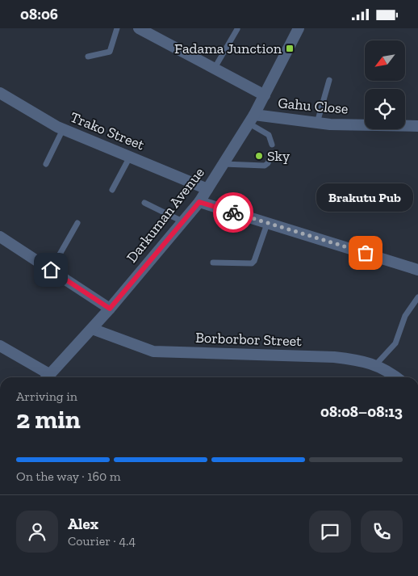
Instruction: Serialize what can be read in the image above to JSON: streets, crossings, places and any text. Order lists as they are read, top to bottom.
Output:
{
  "streets": {
    "street": [
      "Gahu Close",
      "Trako Street",
      "Darkuman Avenue",
      "Borborbor Street"
    ]
  },
  "crossings": [
    ["Gahu Close", "Darkuman Avenue"],
    ["Trako Street", "Darkuman Avenue"],
    ["Darkuman Avenue", "Borborbor Street"]
  ],
  "places": {
    "transit": ["Fadama Junction"],
    "other": ["Sky", "Brakutu Pub"]
  },
  "north": "bottom left",
  "page": {
    "status": "08:06",
    "bubble": "Brakutu Pub",
    "heading": ["2 min", "Arriving in", "08:08–08:13"],
    "panel": ["Alex", "Courier · 4.4"],
    "bar": "On the way · 160 m"
  }
}
